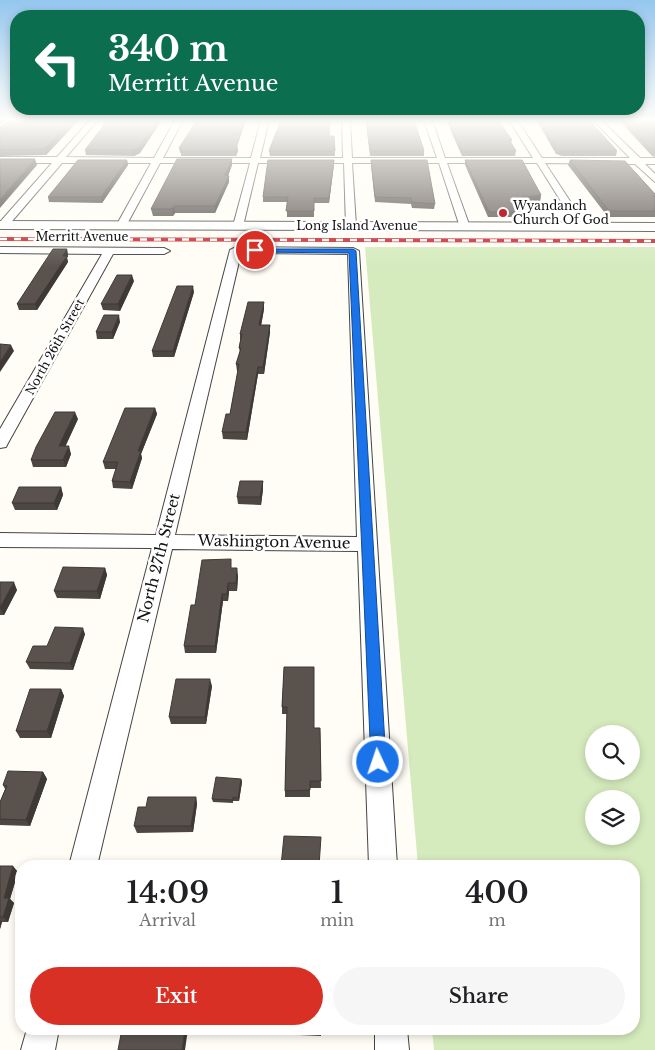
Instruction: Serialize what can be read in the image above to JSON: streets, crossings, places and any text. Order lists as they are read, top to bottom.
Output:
{
  "streets": {
    "street": [
      "Long Island Avenue",
      "Merritt Avenue",
      "North 26th Street",
      "Washington Avenue",
      "North 27th Street"
    ]
  },
  "crossings": [
    ["Merritt Avenue", "North 26th Street"],
    ["Washington Avenue", "North 27th Street"]
  ],
  "places": ["Wyandanch Church Of God"],
  "page": {
    "turn": ["340 m", "Merritt Avenue"],
    "eta": [
      "14:09",
      "Arrival",
      "1",
      "min",
      "400",
      "m"
    ],
    "buttons": ["Exit", "Share"]
  }
}
